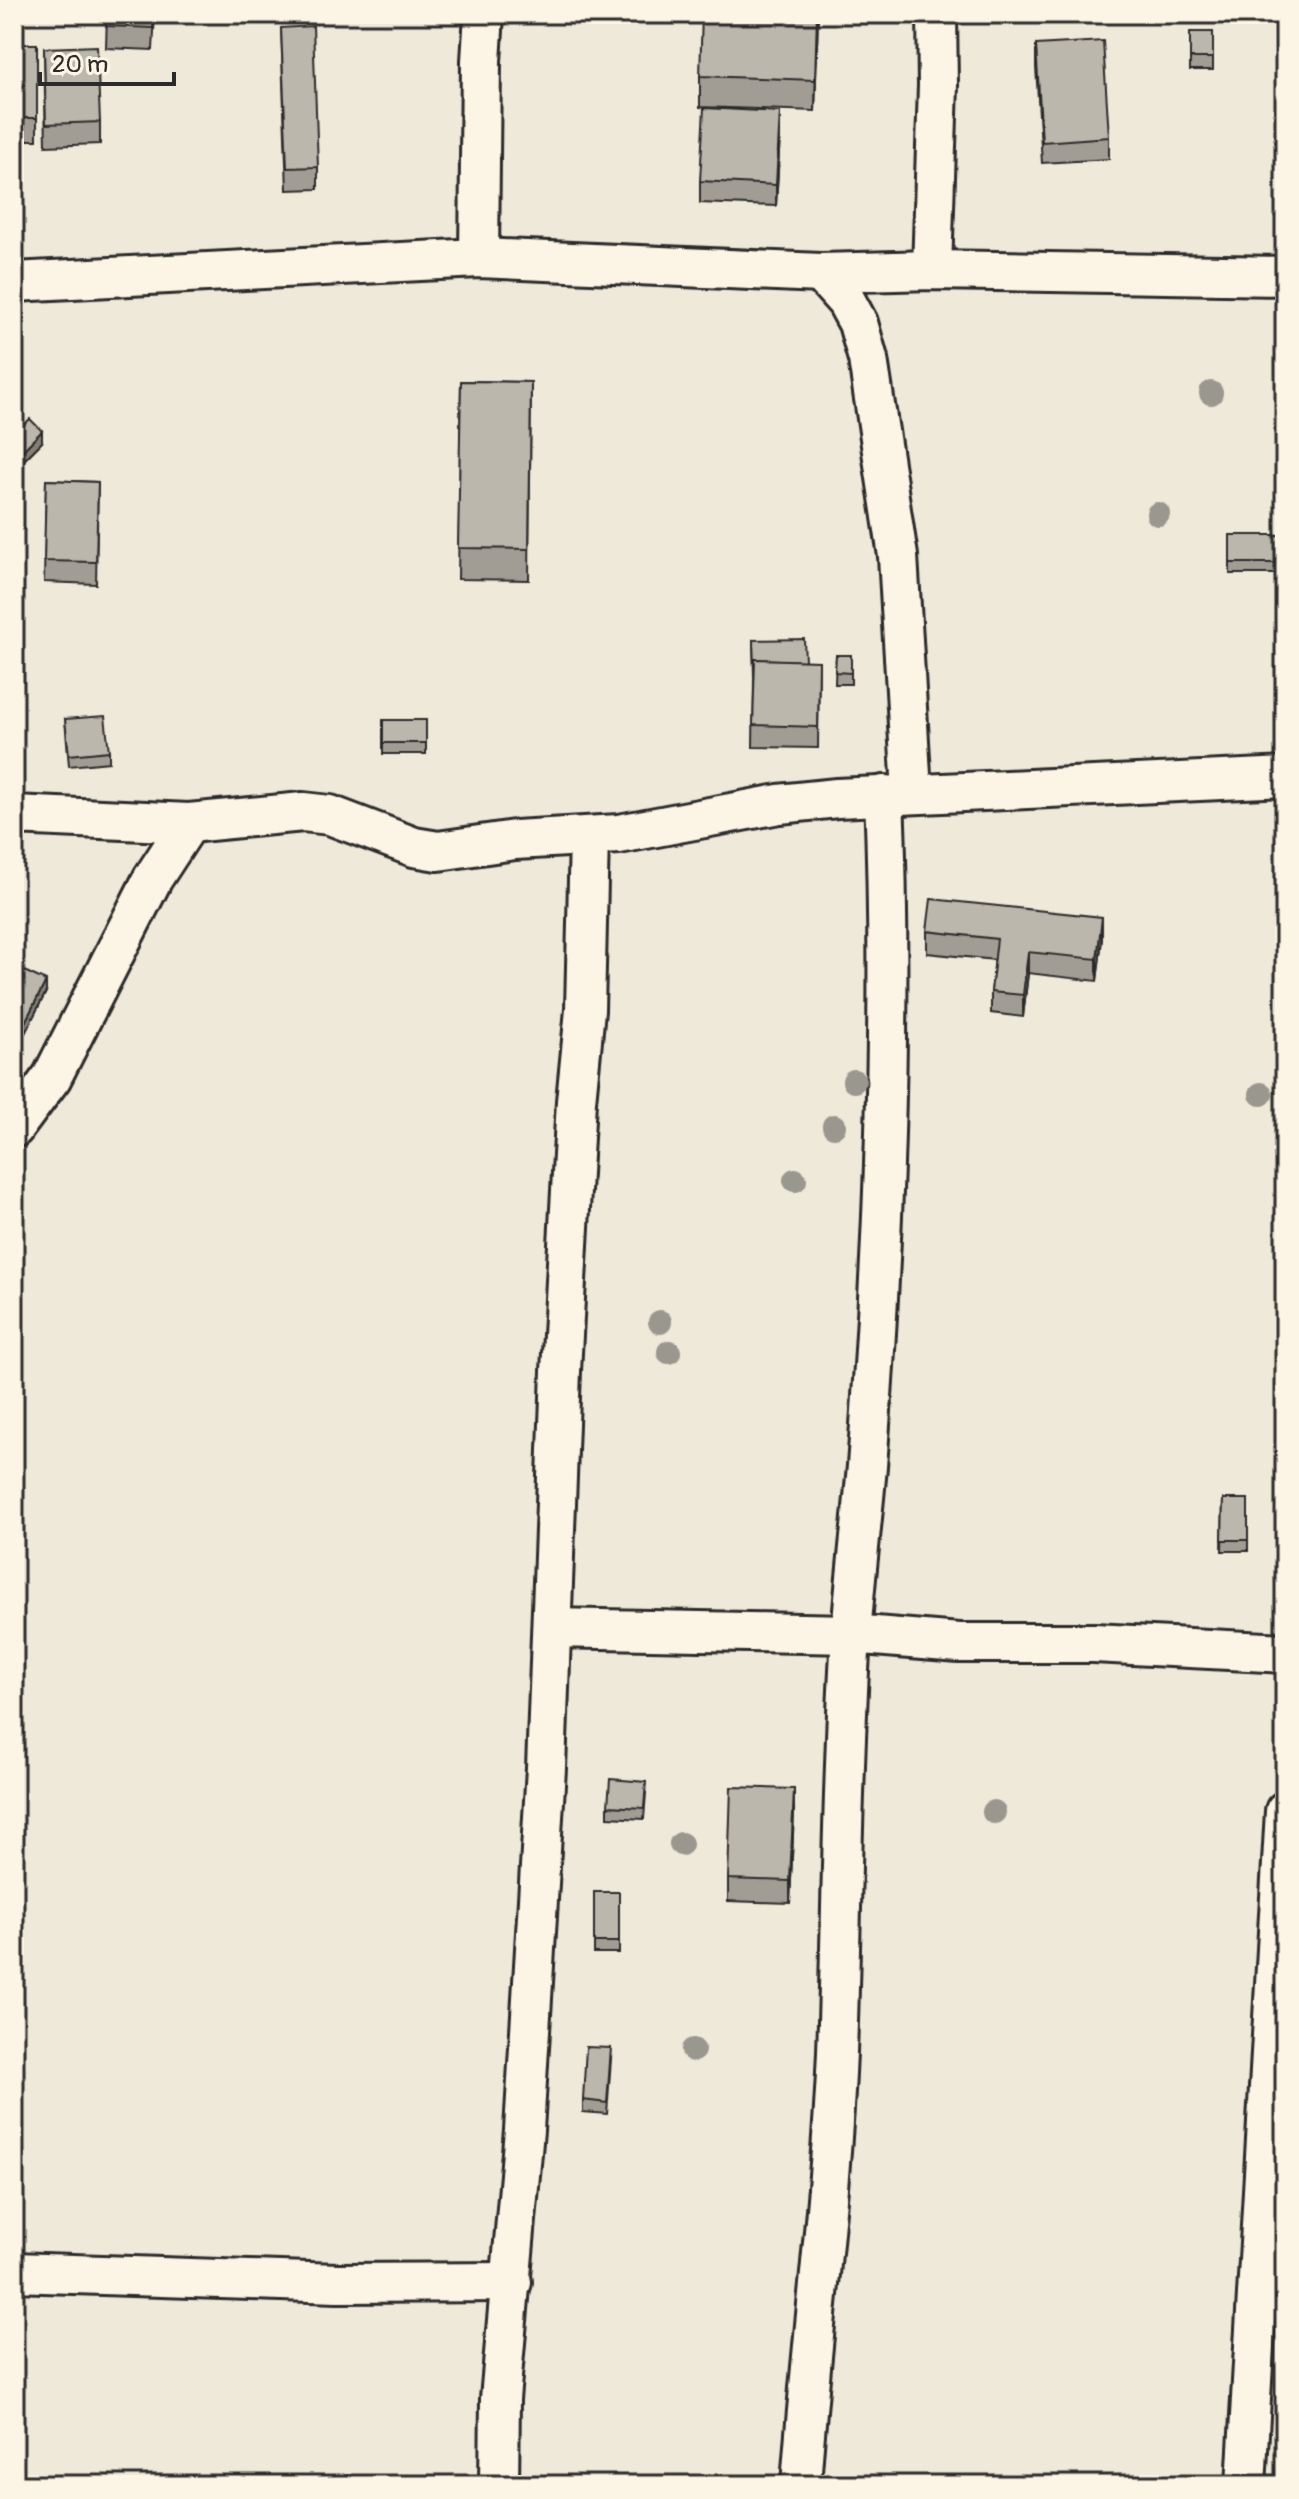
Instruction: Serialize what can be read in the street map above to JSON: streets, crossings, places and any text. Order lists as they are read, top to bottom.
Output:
{
  "scale_bar": "20 m"
}
